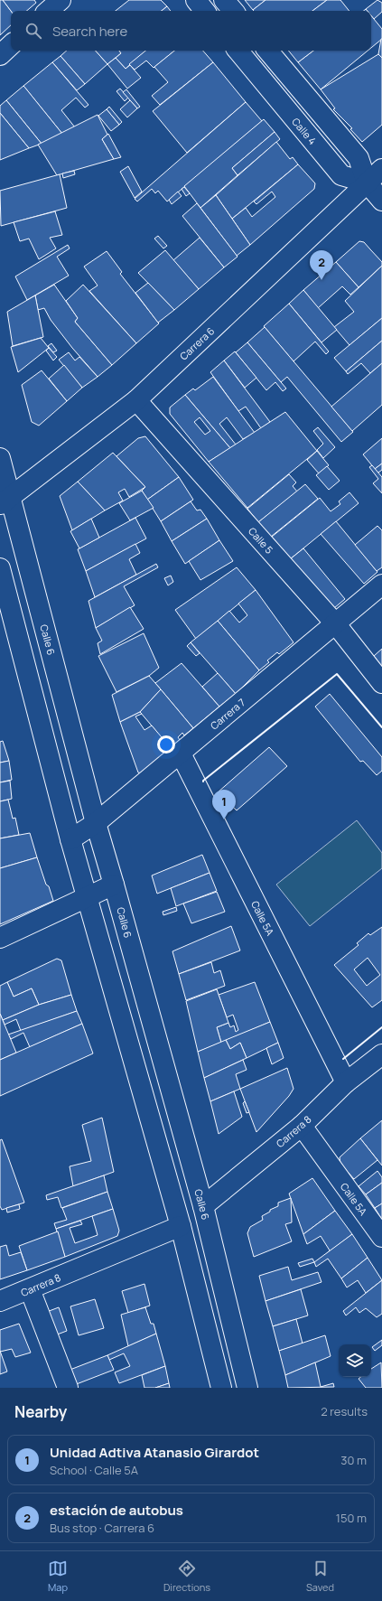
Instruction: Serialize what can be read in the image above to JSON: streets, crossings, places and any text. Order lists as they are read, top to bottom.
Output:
{
  "streets": {
    "street": [
      "Calle 4",
      "Carrera 6",
      "Calle 5",
      "Calle 6",
      "Carrera 7",
      "Calle 5A",
      "Carrera 8"
    ]
  },
  "crossings": [
    ["Calle 4", "Carrera 6"],
    ["Carrera 6", "Calle 5"],
    ["Carrera 6", "Calle 6"],
    ["Calle 5", "Carrera 7"],
    ["Calle 6", "Carrera 7"],
    ["Calle 6", "Carrera 8"],
    ["Carrera 7", "Calle 5A"],
    ["Calle 5A", "Carrera 8"]
  ],
  "page": {
    "search": "Search here",
    "pins": ["2", "1"],
    "heading": ["Nearby", "2 results"],
    "list": [
      {
        "mark": "1",
        "name": "Unidad Adtiva Atanasio Girardot",
        "note": "School · Calle 5A",
        "value": "30 m"
      },
      {
        "mark": "2",
        "name": "estación de autobus",
        "note": "Bus stop · Carrera 6",
        "value": "150 m"
      }
    ],
    "nav": ["Map", "Directions", "Saved"]
  }
}
